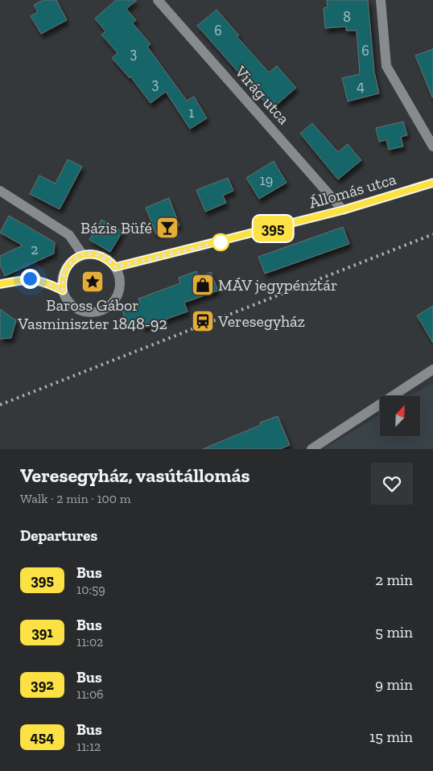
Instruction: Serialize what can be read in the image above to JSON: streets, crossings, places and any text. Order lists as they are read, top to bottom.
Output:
{
  "streets": {
    "street": ["Virág utca", "Állomás utca"]
  },
  "crossings": [
    ["Virág utca", "Állomás utca"]
  ],
  "places": {
    "bar": ["Bázis Büfé"],
    "place": ["Baross Gábor Vasminiszter 1848-92"],
    "shop": ["MÁV jegypénztár"],
    "station": ["Veresegyház"]
  },
  "lines": ["bus line 395"],
  "house_numbers": [
    "8",
    "6",
    "6",
    "3",
    "3",
    "4",
    "1",
    "19",
    "2"
  ],
  "north": "top right",
  "page": {
    "on_map": "395",
    "heading": [
      ["Veresegyház, vasútállomás", "Walk · 2 min · 100 m"],
      "Departures"
    ],
    "list": [
      {
        "mark": "395",
        "name": "Bus",
        "note": "10:59",
        "value": "2 min"
      },
      {
        "mark": "391",
        "name": "Bus",
        "note": "11:02",
        "value": "5 min"
      },
      {
        "mark": "392",
        "name": "Bus",
        "note": "11:06",
        "value": "9 min"
      },
      {
        "mark": "454",
        "name": "Bus",
        "note": "11:12",
        "value": "15 min"
      }
    ]
  }
}
